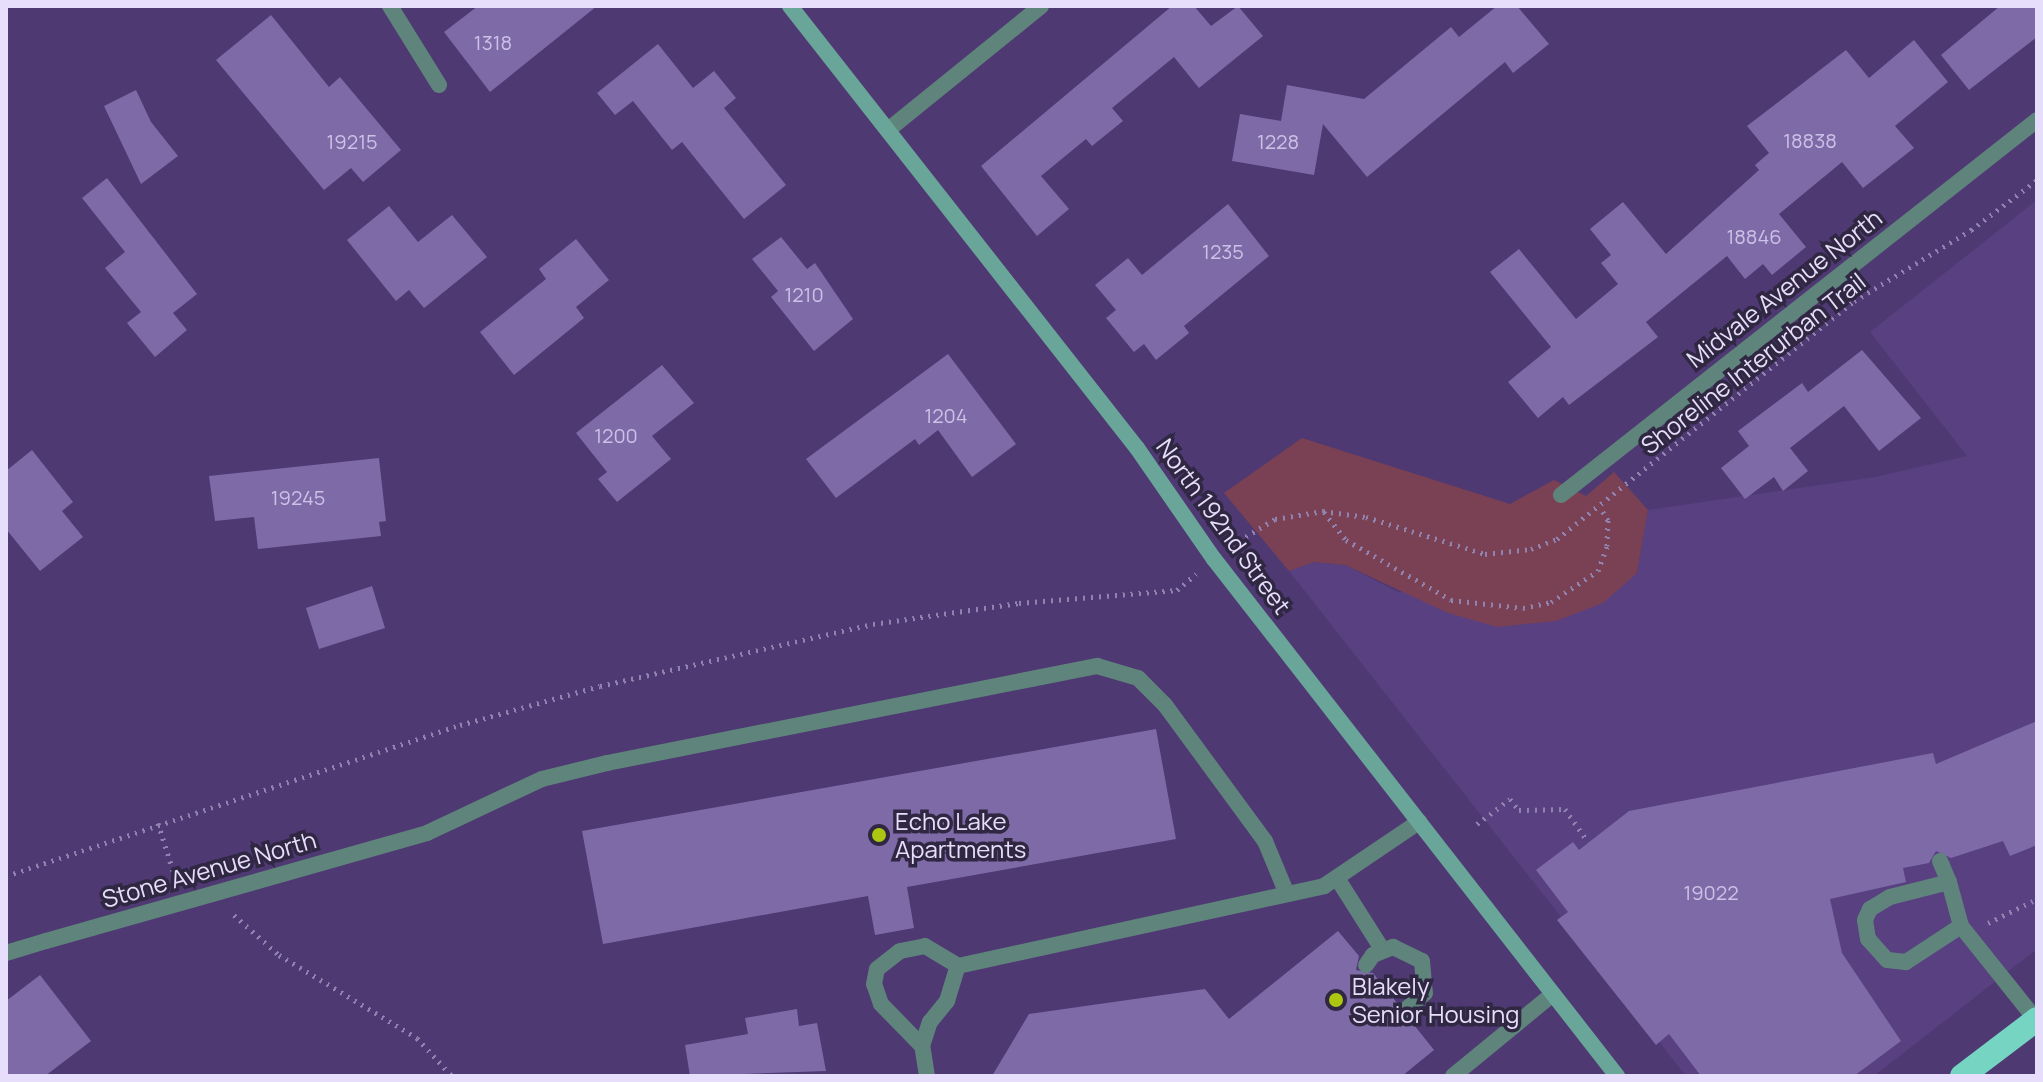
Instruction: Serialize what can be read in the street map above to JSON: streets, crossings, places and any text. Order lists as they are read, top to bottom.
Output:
{
  "streets": {
    "street": ["Midvale Avenue North", "North 192nd Street", "Stone Avenue North"],
    "path": ["Shoreline Interurban Trail"]
  },
  "places": ["Echo Lake Apartments", "Blakely Senior Housing"],
  "house_numbers": [
    "1318",
    "18838",
    "19215",
    "1228",
    "18846",
    "1235",
    "1210",
    "1204",
    "1200",
    "19245",
    "19022"
  ]
}
